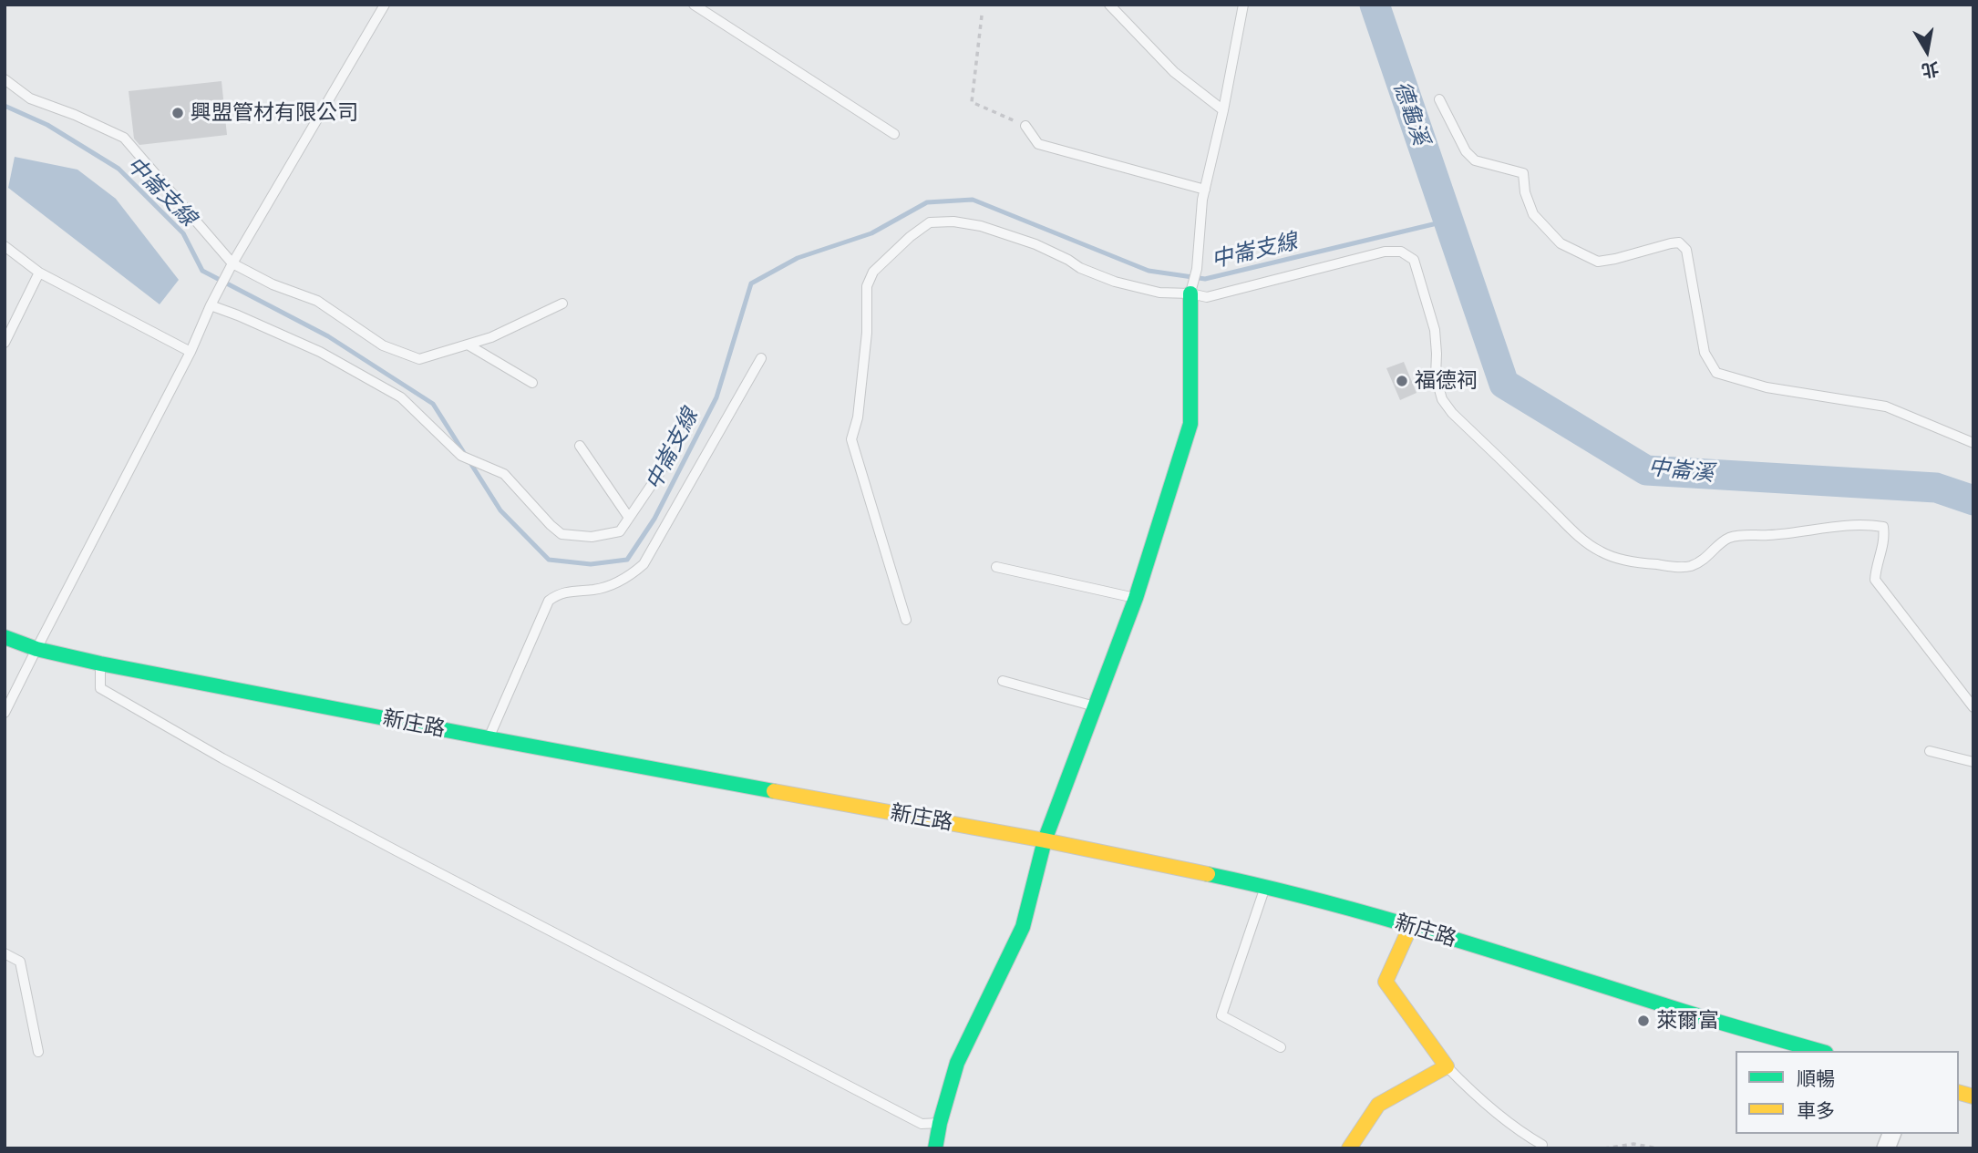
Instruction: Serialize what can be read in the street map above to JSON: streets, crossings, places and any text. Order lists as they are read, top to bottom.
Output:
{
  "streets": {
    "street": ["新庄路"]
  },
  "water": ["德龜溪", "中崙支線", "中崙溪"],
  "places": ["興盟管材有限公司", "福德祠", "萊爾富"],
  "legend": ["順暢", "車多"],
  "north": "bottom"
}
